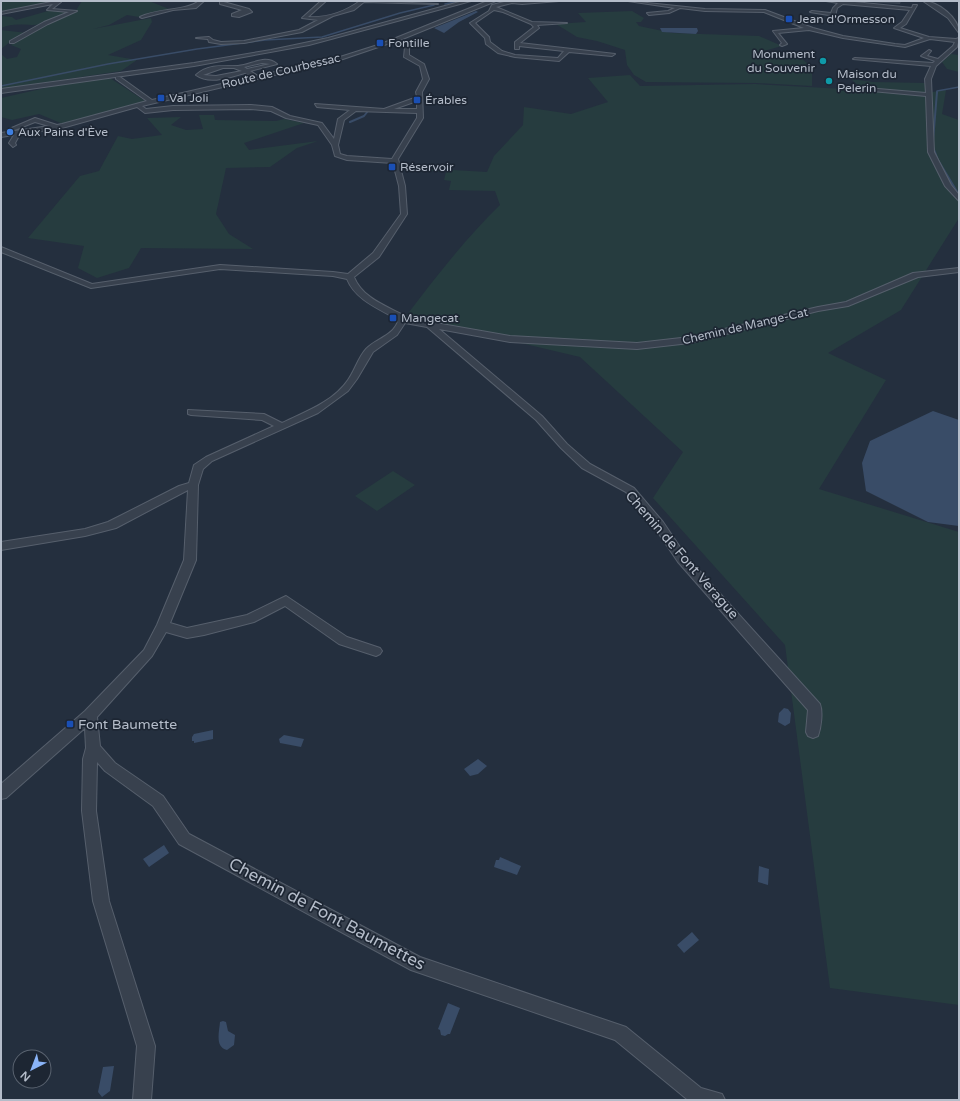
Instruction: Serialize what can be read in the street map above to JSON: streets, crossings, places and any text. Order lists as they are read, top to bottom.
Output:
{
  "streets": {
    "street": [
      "Route de Courbessac",
      "Chemin de Mange-Cat",
      "Chemin de Font Verague",
      "Chemin de Font Baumettes"
    ]
  },
  "crossings": [
    ["Chemin de Mange-Cat", "Chemin de Font Verague"]
  ],
  "places": {
    "transit": [
      "Jean d'Ormesson",
      "Fontille",
      "Val Joli",
      "Érables",
      "Réservoir",
      "Mangecat",
      "Font Baumette"
    ],
    "other": ["Monument du Souvenir", "Maison du Pelerin", "Aux Pains d'Ève"]
  },
  "north": "bottom left"
}
